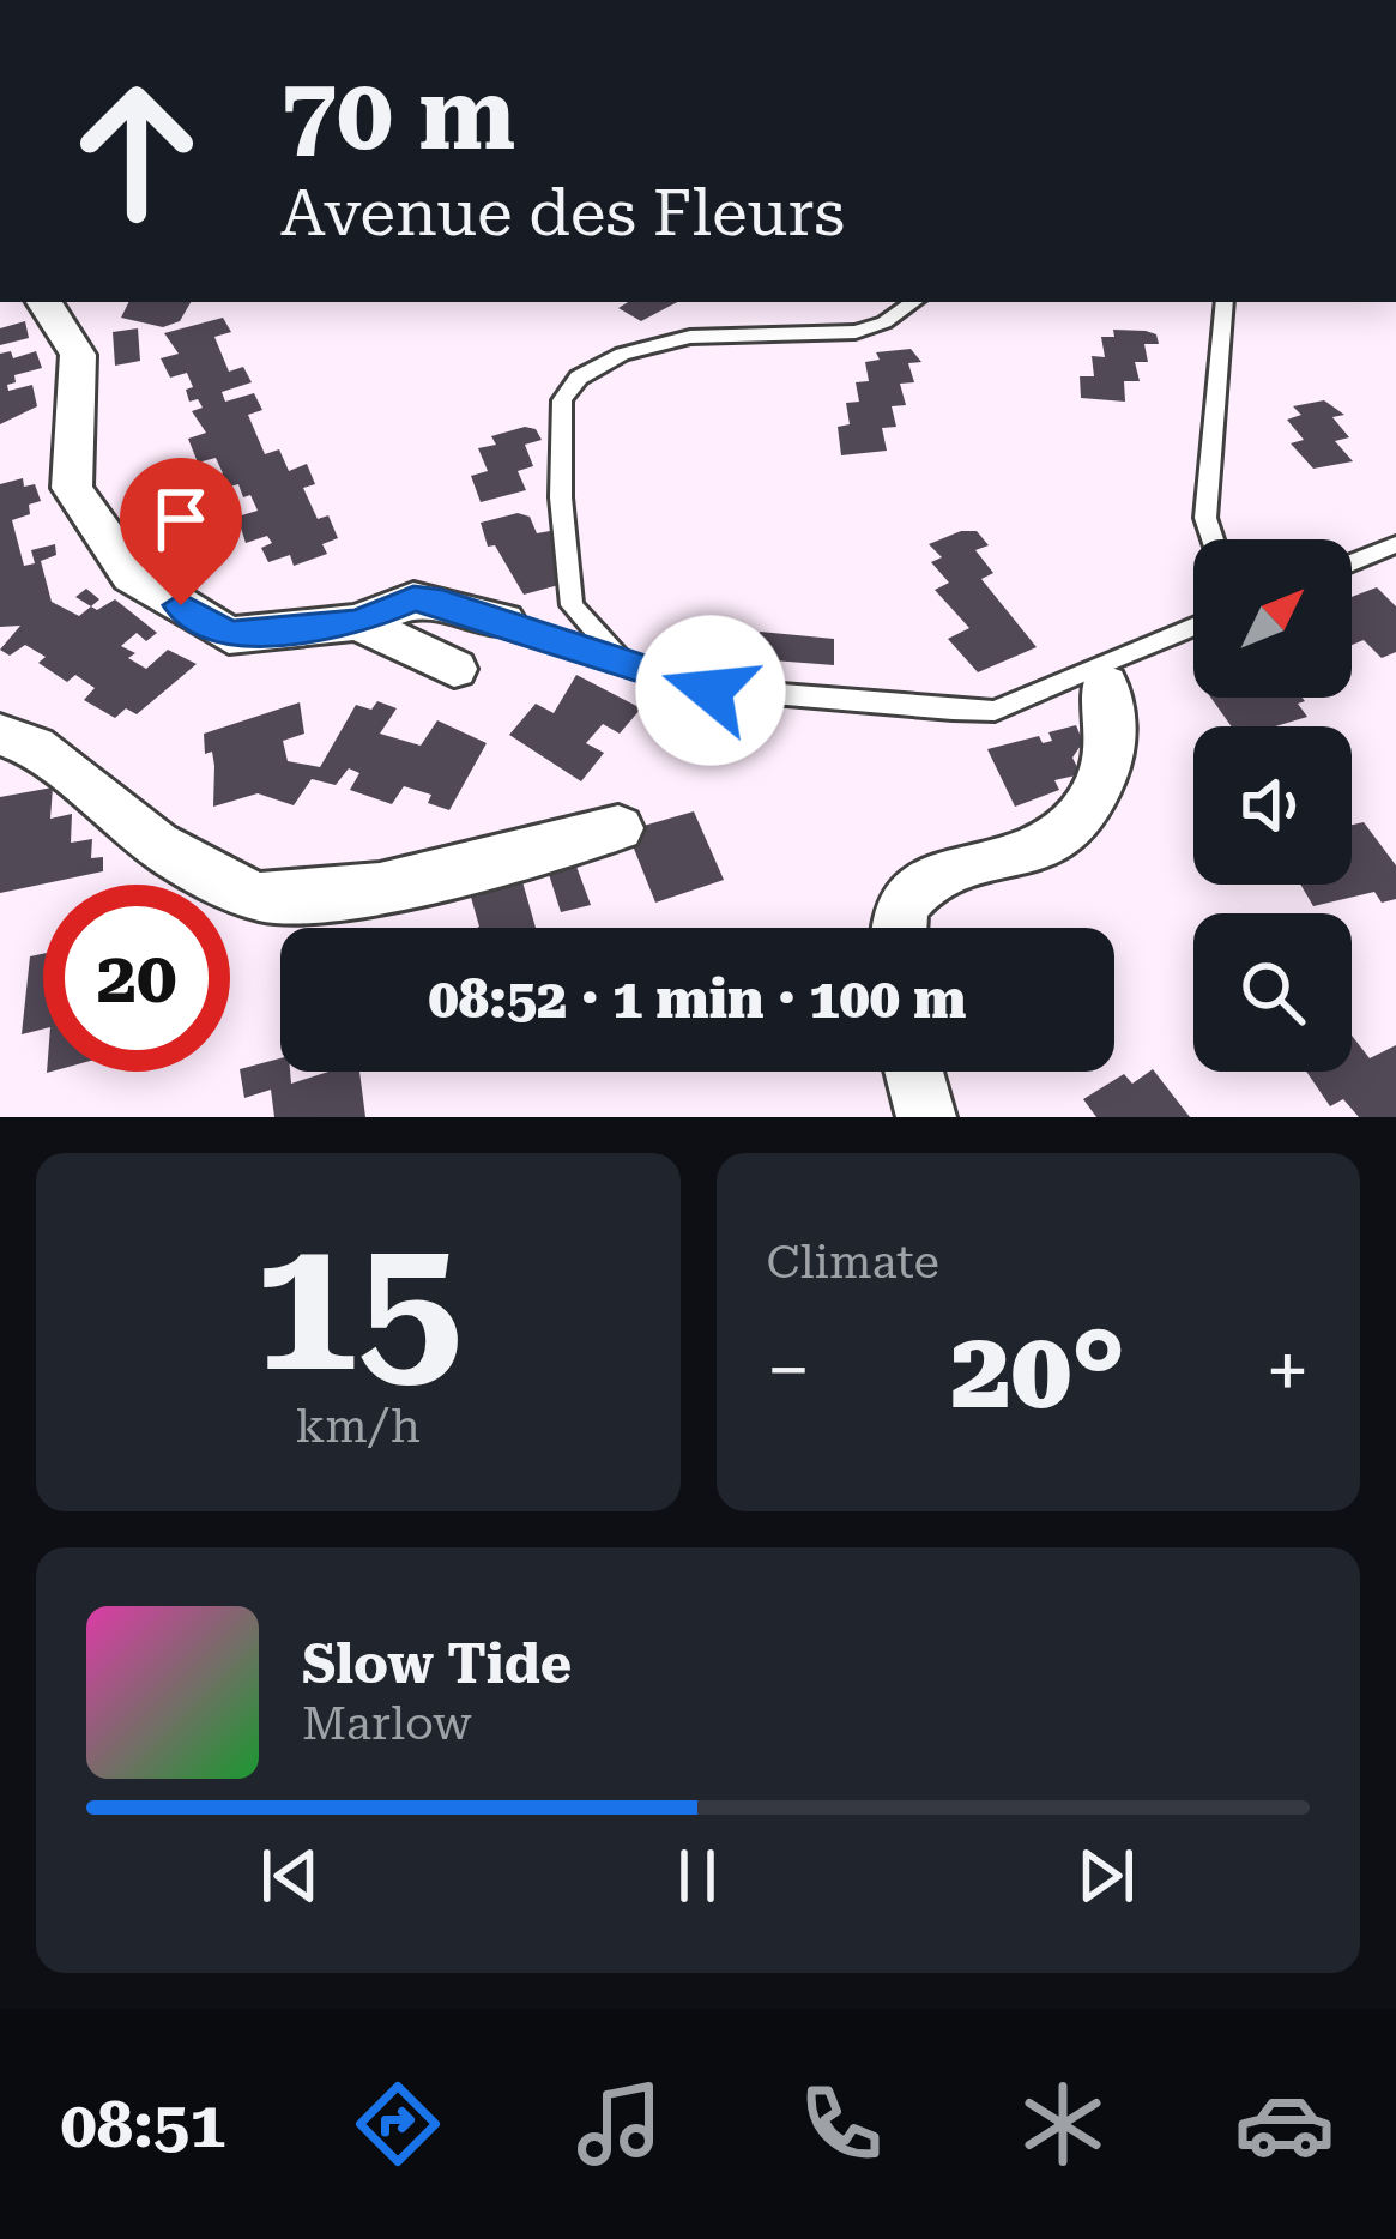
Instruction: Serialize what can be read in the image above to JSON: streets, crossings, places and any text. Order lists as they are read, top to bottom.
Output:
{
  "north": "top right",
  "page": {
    "turn": ["70 m", "Avenue des Fleurs"],
    "limit": "20",
    "trip": "08:52 · 1 min · 100 m",
    "tile": [
      ["15", "km/h"],
      "Climate"
    ],
    "heat": ["−", "20°", "+"],
    "song": ["Slow Tide", "Marlow"],
    "tabs": "08:51"
  }
}
